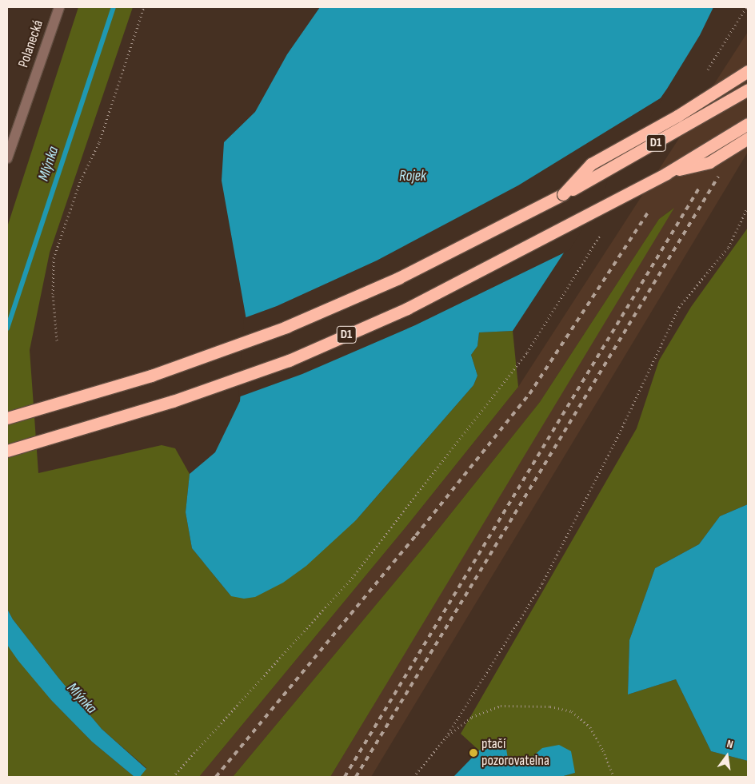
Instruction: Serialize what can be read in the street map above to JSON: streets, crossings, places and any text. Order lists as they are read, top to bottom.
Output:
{
  "streets": {
    "highway": ["D1"],
    "street": ["Polanecká"]
  },
  "water": ["Mlýnka", "Rojek"],
  "places": ["ptačí pozorovatelna"],
  "north": "top"
}
